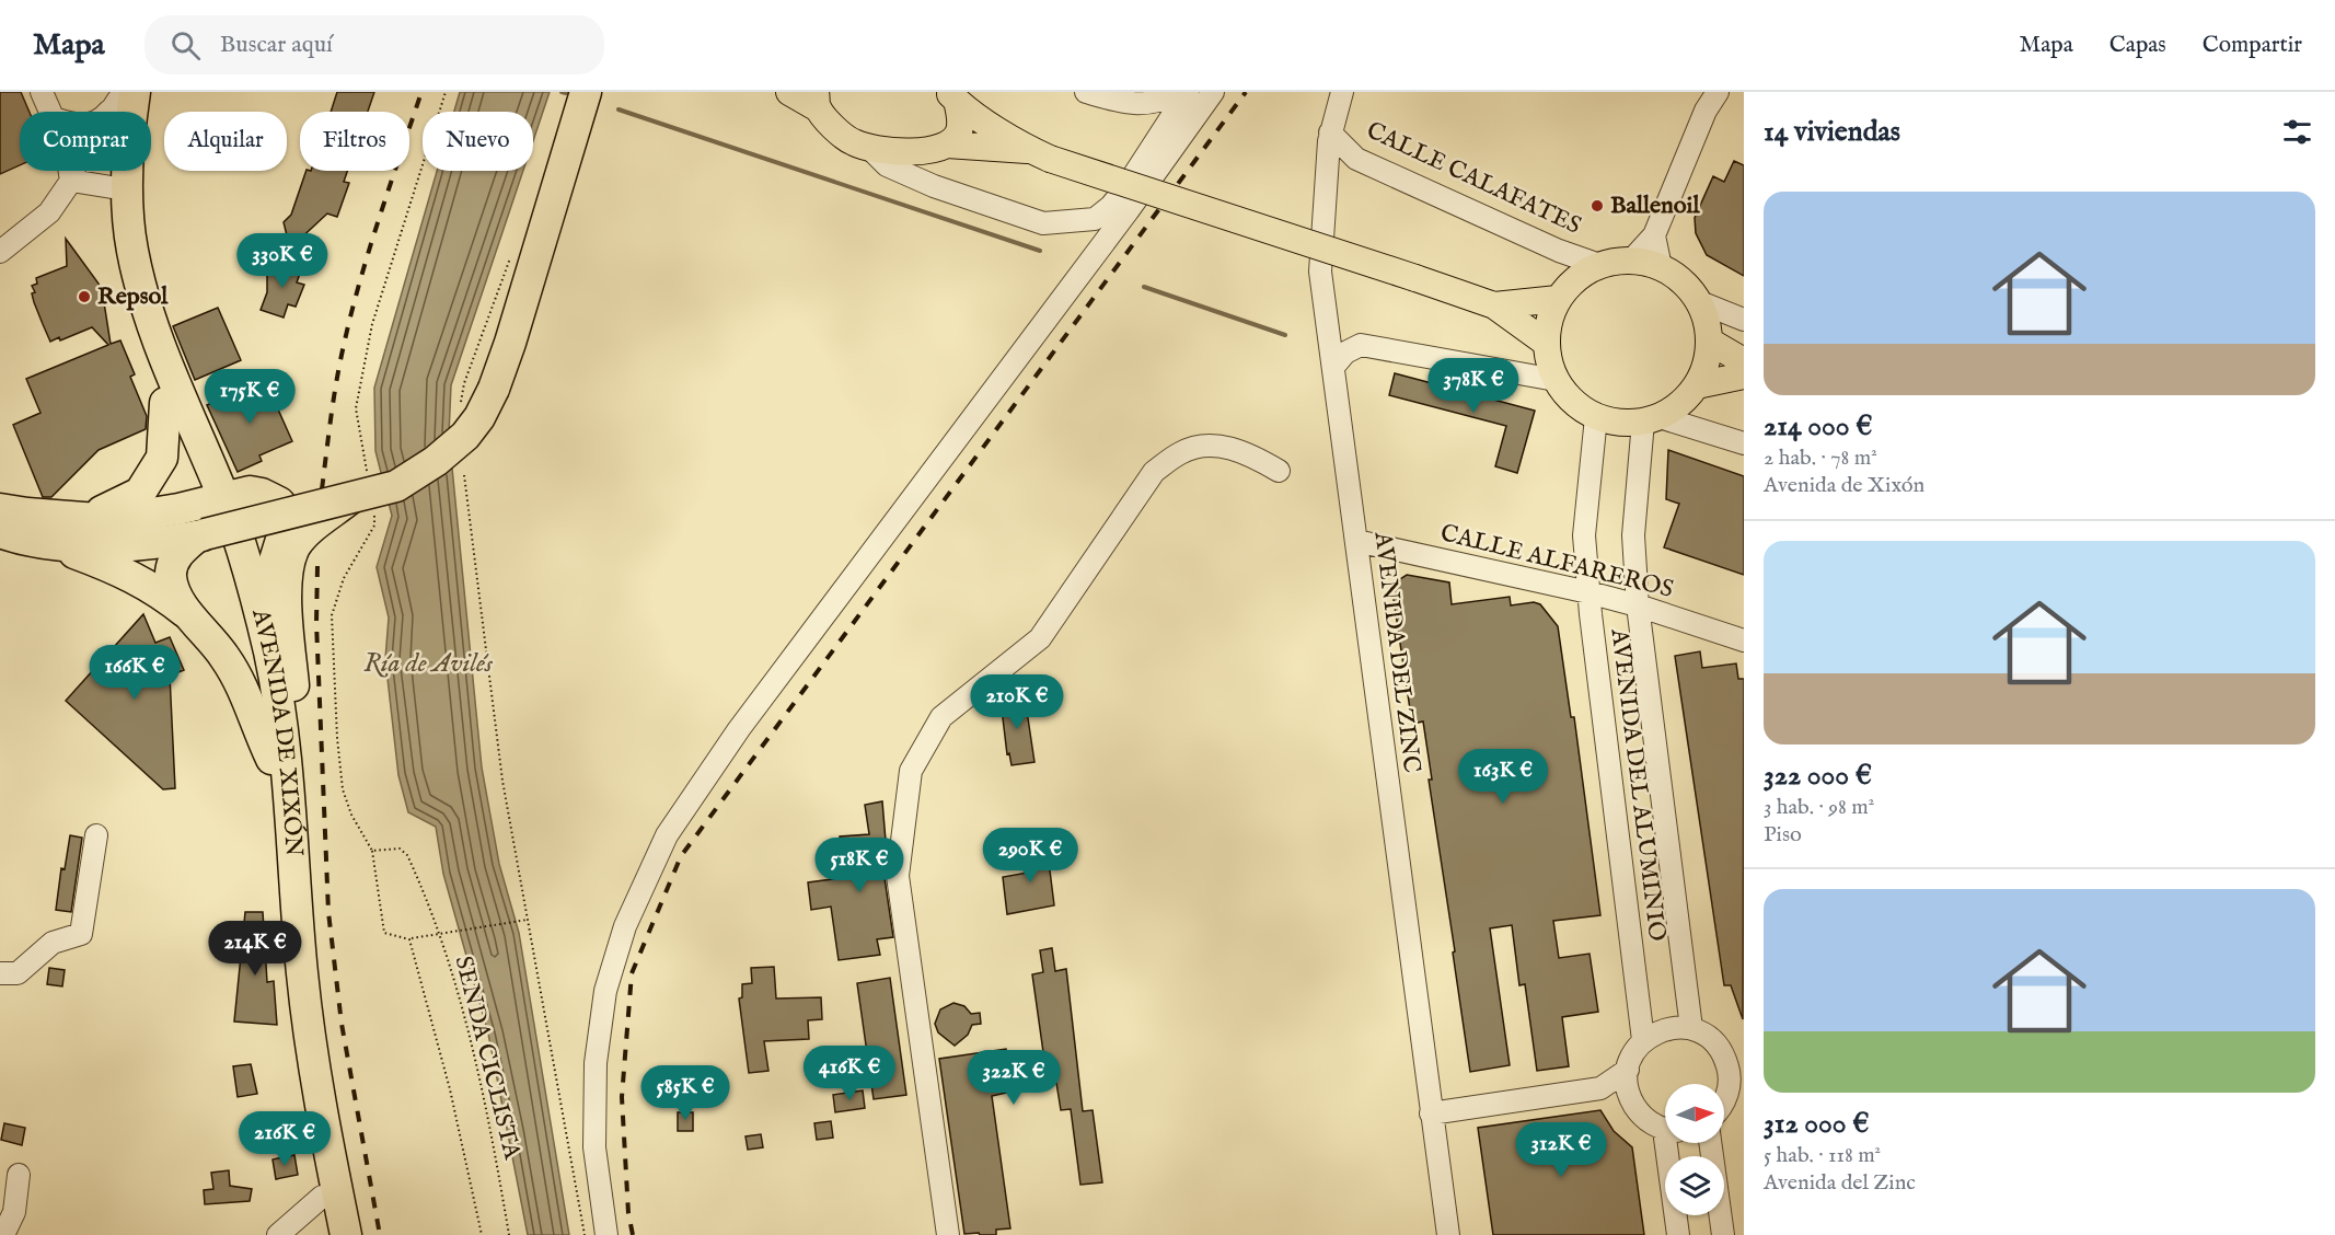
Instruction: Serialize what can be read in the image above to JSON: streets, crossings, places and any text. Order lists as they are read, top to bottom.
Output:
{
  "streets": {
    "highway": ["AVENIDA DE XIXÓN"],
    "street": [
      "CALLE CALAFATES",
      "CALLE ALFAREROS",
      "AVENIDA DEL ZINC",
      "AVENIDA DEL ALUMINIO"
    ],
    "path": ["SENDA CICLISTA"]
  },
  "crossings": [
    ["CALLE CALAFATES", "AVENIDA DEL ZINC"],
    ["CALLE CALAFATES", "AVENIDA DEL ALUMINIO"],
    ["CALLE ALFAREROS", "AVENIDA DEL ZINC"],
    ["CALLE ALFAREROS", "AVENIDA DEL ALUMINIO"]
  ],
  "water": ["Ría de Avilés"],
  "places": ["Ballenoil", "Repsol"],
  "north": "right",
  "page": {
    "header": "Mapa",
    "search": "Buscar aquí",
    "nav": ["Mapa", "Capas", "Compartir"],
    "heading": "14 viviendas",
    "chip": [
      "Comprar",
      "Alquilar",
      "Filtros",
      "Nuevo"
    ],
    "list": [
      {
        "name": "214 000 €",
        "note": "2 hab. · 78 m² · Avenida de Xixón"
      },
      {
        "name": "322 000 €",
        "note": "3 hab. · 98 m² · Piso"
      },
      {
        "name": "312 000 €",
        "note": "5 hab. · 118 m² · Avenida del Zinc"
      }
    ],
    "price": [
      "330K €",
      "378K €",
      "175K €",
      "166K €",
      "210K €",
      "163K €",
      "290K €",
      "518K €",
      "214K €",
      "416K €",
      "322K €",
      "585K €",
      "216K €",
      "312K €"
    ]
  }
}
